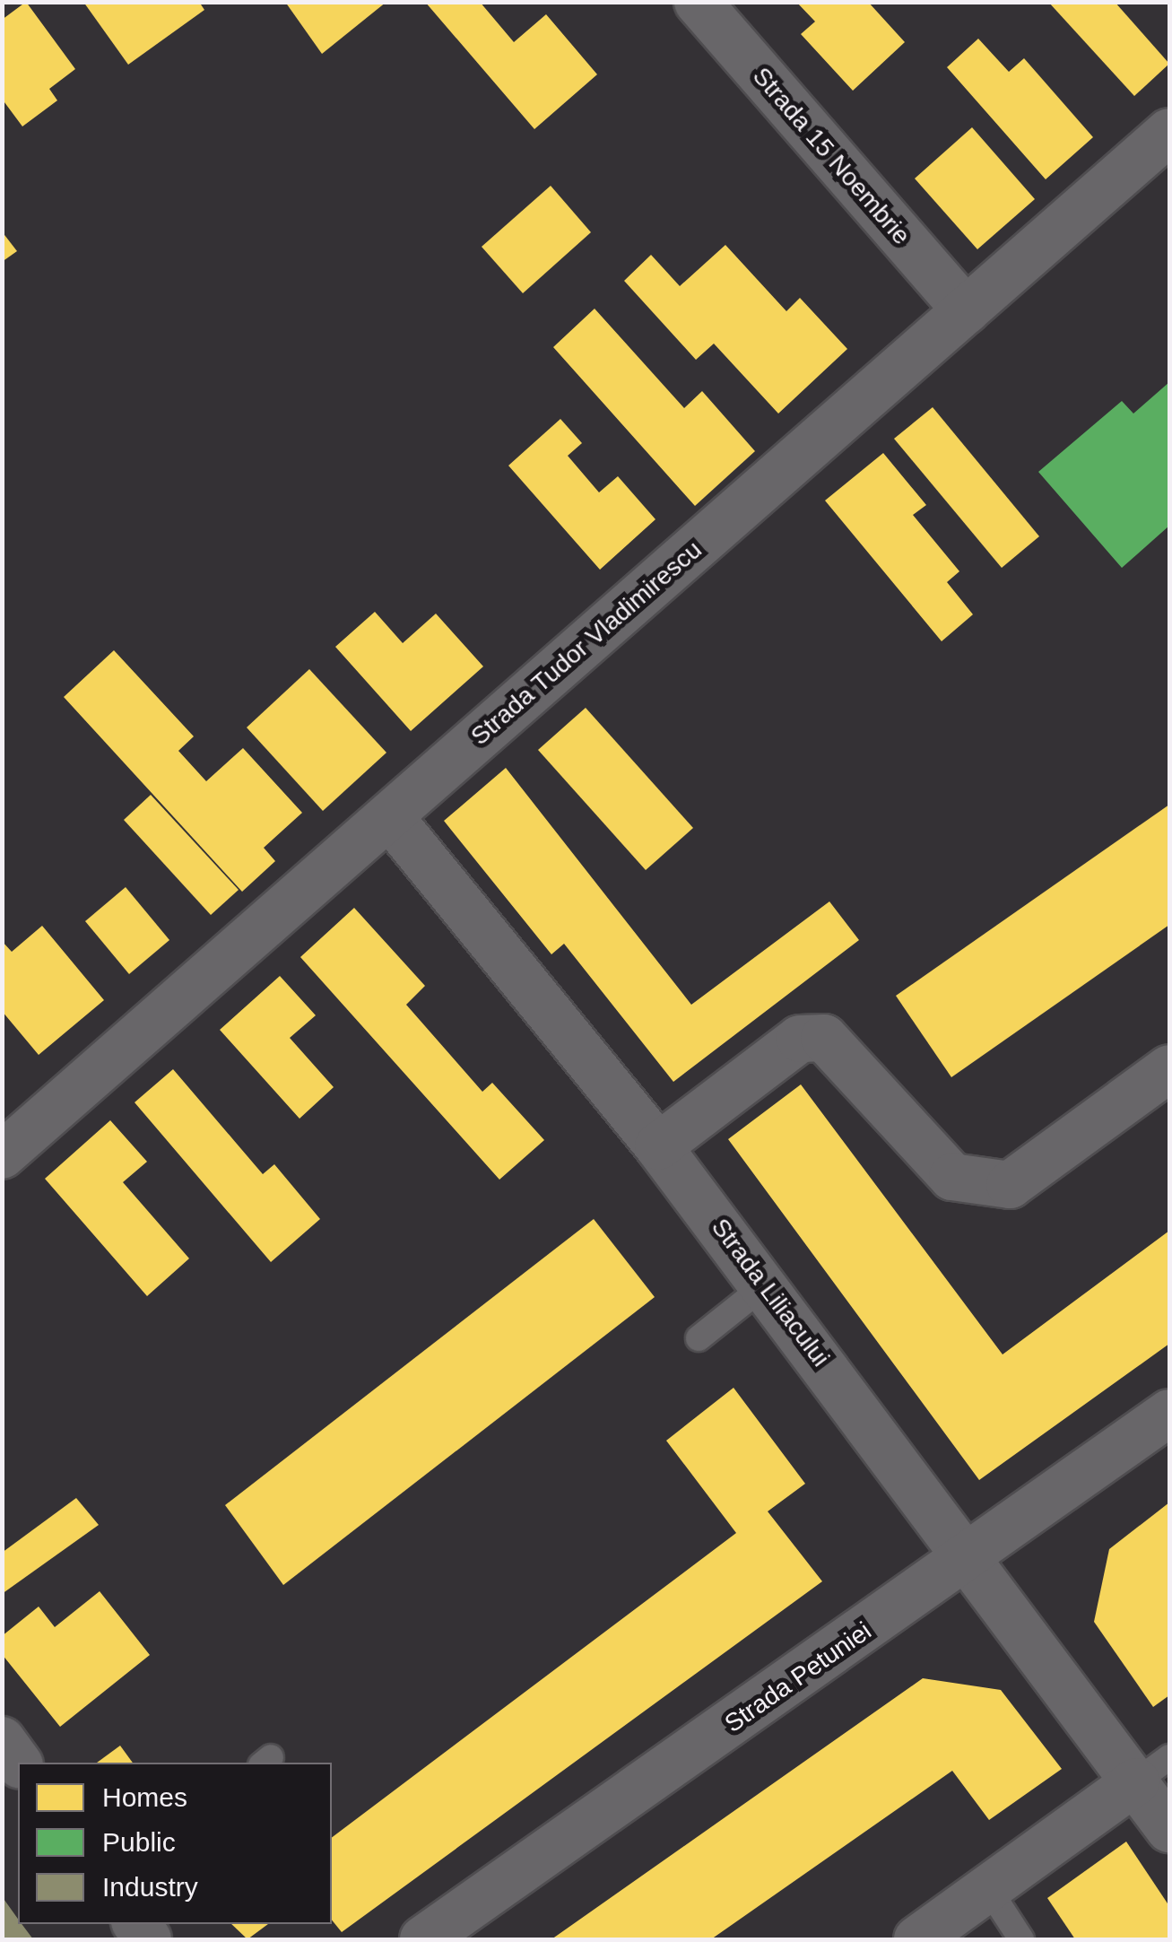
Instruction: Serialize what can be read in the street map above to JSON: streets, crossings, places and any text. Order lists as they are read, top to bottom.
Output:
{
  "streets": {
    "street": [
      "Strada 15 Noembrie",
      "Strada Tudor Vladimirescu",
      "Strada Liliacului",
      "Strada Petuniei"
    ]
  },
  "crossings": [
    ["Strada 15 Noembrie", "Strada Tudor Vladimirescu"],
    ["Strada Tudor Vladimirescu", "Strada Liliacului"],
    ["Strada Liliacului", "Strada Petuniei"]
  ],
  "legend": ["Homes", "Public", "Industry"]
}
